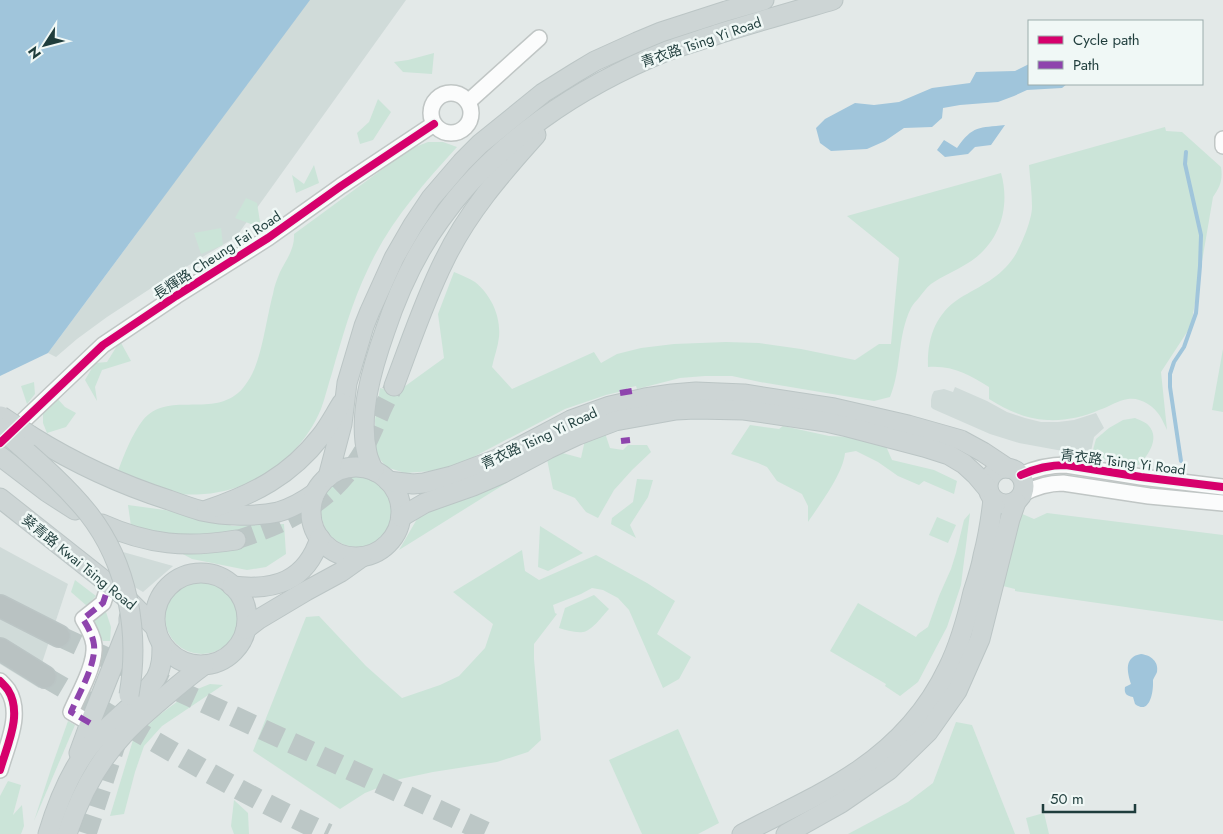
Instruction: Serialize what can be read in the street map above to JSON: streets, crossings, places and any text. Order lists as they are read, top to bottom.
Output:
{
  "streets": {
    "main road": ["青衣路 Tsing Yi Road", "葵青路 Kwai Tsing Road"],
    "street": ["長輝路 Cheung Fai Road"]
  },
  "legend": ["Cycle path", "Path"],
  "scale_bar": "50 m",
  "north": "bottom left"
}
